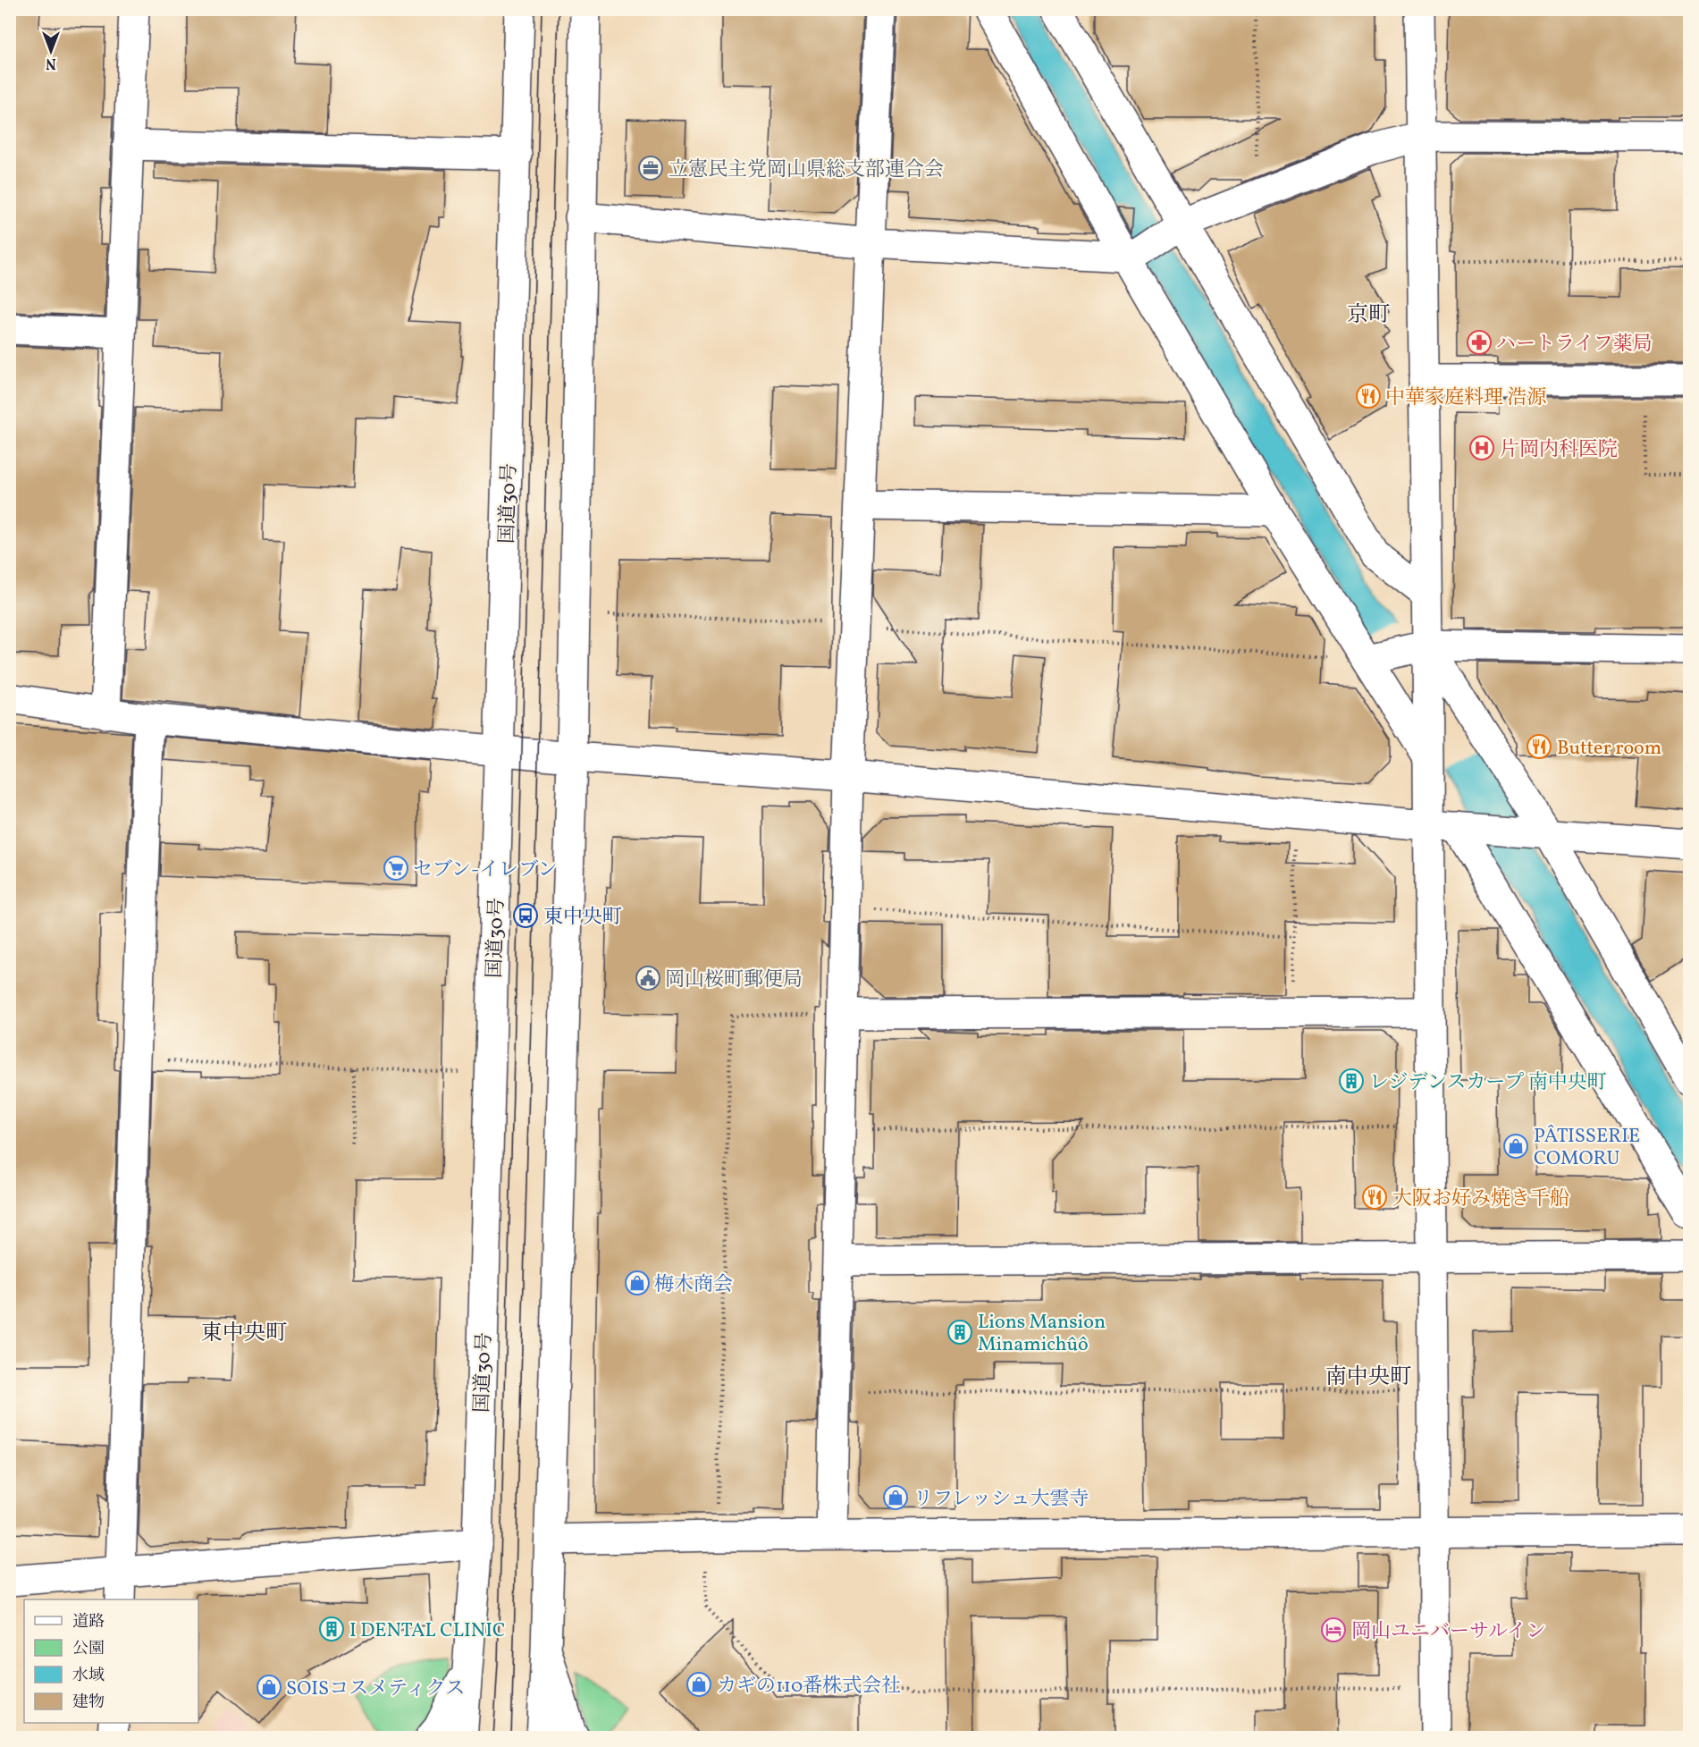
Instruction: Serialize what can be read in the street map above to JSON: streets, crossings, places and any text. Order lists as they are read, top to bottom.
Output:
{
  "streets": {
    "main road": ["国道30号"]
  },
  "districts": ["京町", "東中央町", "南中央町"],
  "places": {
    "office": ["立憲民主党岡山県総支部連合会"],
    "pharmacy": ["ハートライフ薬局"],
    "restaurant": ["中華家庭料理 浩源", "Butter room", "大阪お好み焼き千船"],
    "hospital": ["片岡内科医院"],
    "supermarket": ["セブン-イレブン"],
    "bus stop": ["東中央町"],
    "public building": ["岡山桜町郵便局"],
    "building": ["レジデンスカープ 南中央町", "Lions Mansion Minamichûô", "I DENTAL CLINIC"],
    "shop": [
      "PÂTISSERIE COMORU",
      "梅木商会",
      "リフレッシュ大雲寺",
      "カギの110番株式会社",
      "SOISコスメティクス"
    ],
    "hotel": ["岡山ユニバーサルイン"]
  },
  "legend": [
    "道路",
    "公園",
    "水域",
    "建物"
  ],
  "north": "bottom"
}
